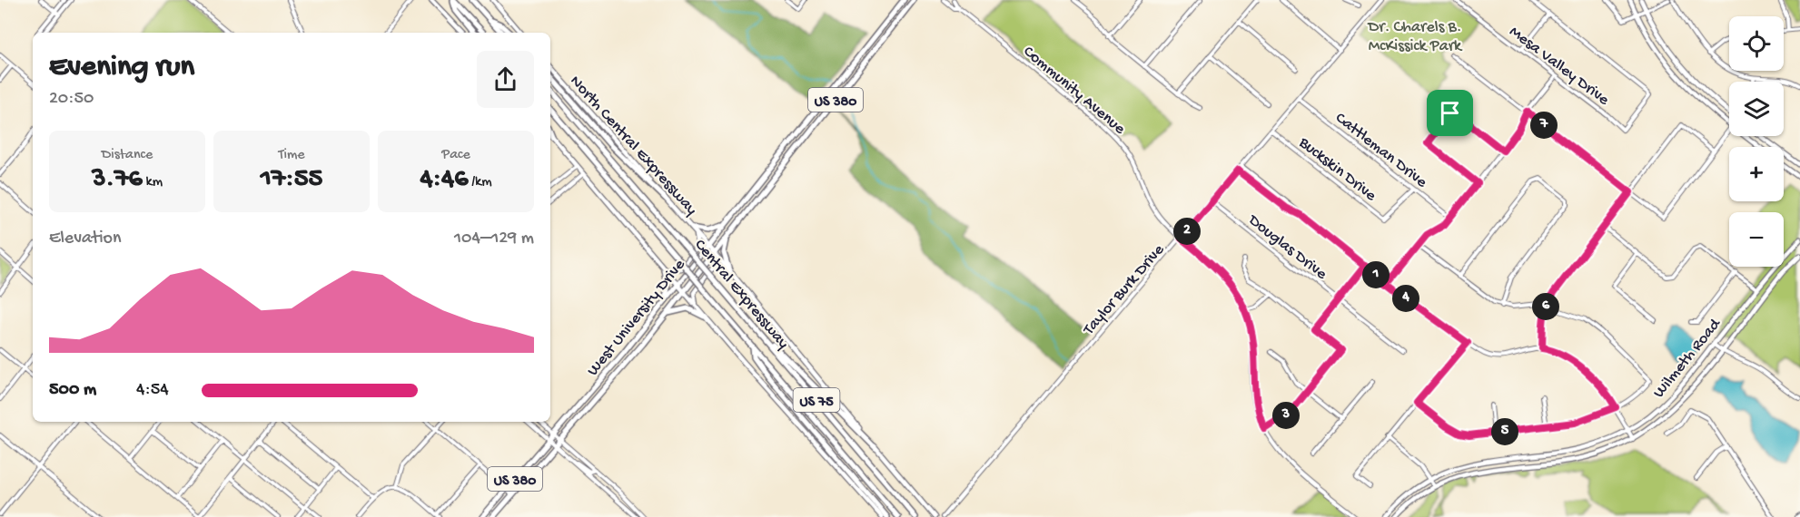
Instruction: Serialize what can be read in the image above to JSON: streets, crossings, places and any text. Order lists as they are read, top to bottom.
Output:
{
  "streets": {
    "highway": [
      "US 380",
      "Central Expressway",
      "West University Drive",
      "US 75"
    ],
    "main road": ["North Central Expressway", "Wilmeth Road"],
    "street": [
      "Mesa Valley Drive",
      "Community Avenue",
      "Cattleman Drive",
      "Buckskin Drive",
      "Douglas Drive",
      "Taylor Burk Drive"
    ]
  },
  "crossings": [
    ["Community Avenue", "Taylor Burk Drive"],
    ["North Central Expressway", "West University Drive"],
    ["Cattleman Drive", "Buckskin Drive"],
    ["Cattleman Drive", "Taylor Burk Drive"],
    ["Buckskin Drive", "Taylor Burk Drive"],
    ["Douglas Drive", "Taylor Burk Drive"]
  ],
  "parks": ["Dr. Charels B. McKissick Park"],
  "page": {
    "map_buttons": ["+", "−"],
    "heading": ["Evening run", "20:50"],
    "pins": [
      "7",
      "2",
      "1",
      "4",
      "6",
      "3",
      "5"
    ],
    "stats": [
      ["Distance", "3.76 km"],
      ["Time", "17:55"],
      ["Pace", "4:46 /km"]
    ],
    "chart": ["Elevation", "104–129 m"],
    "list": [
      {
        "name": "500 m",
        "note": "4:54"
      }
    ]
  }
}
